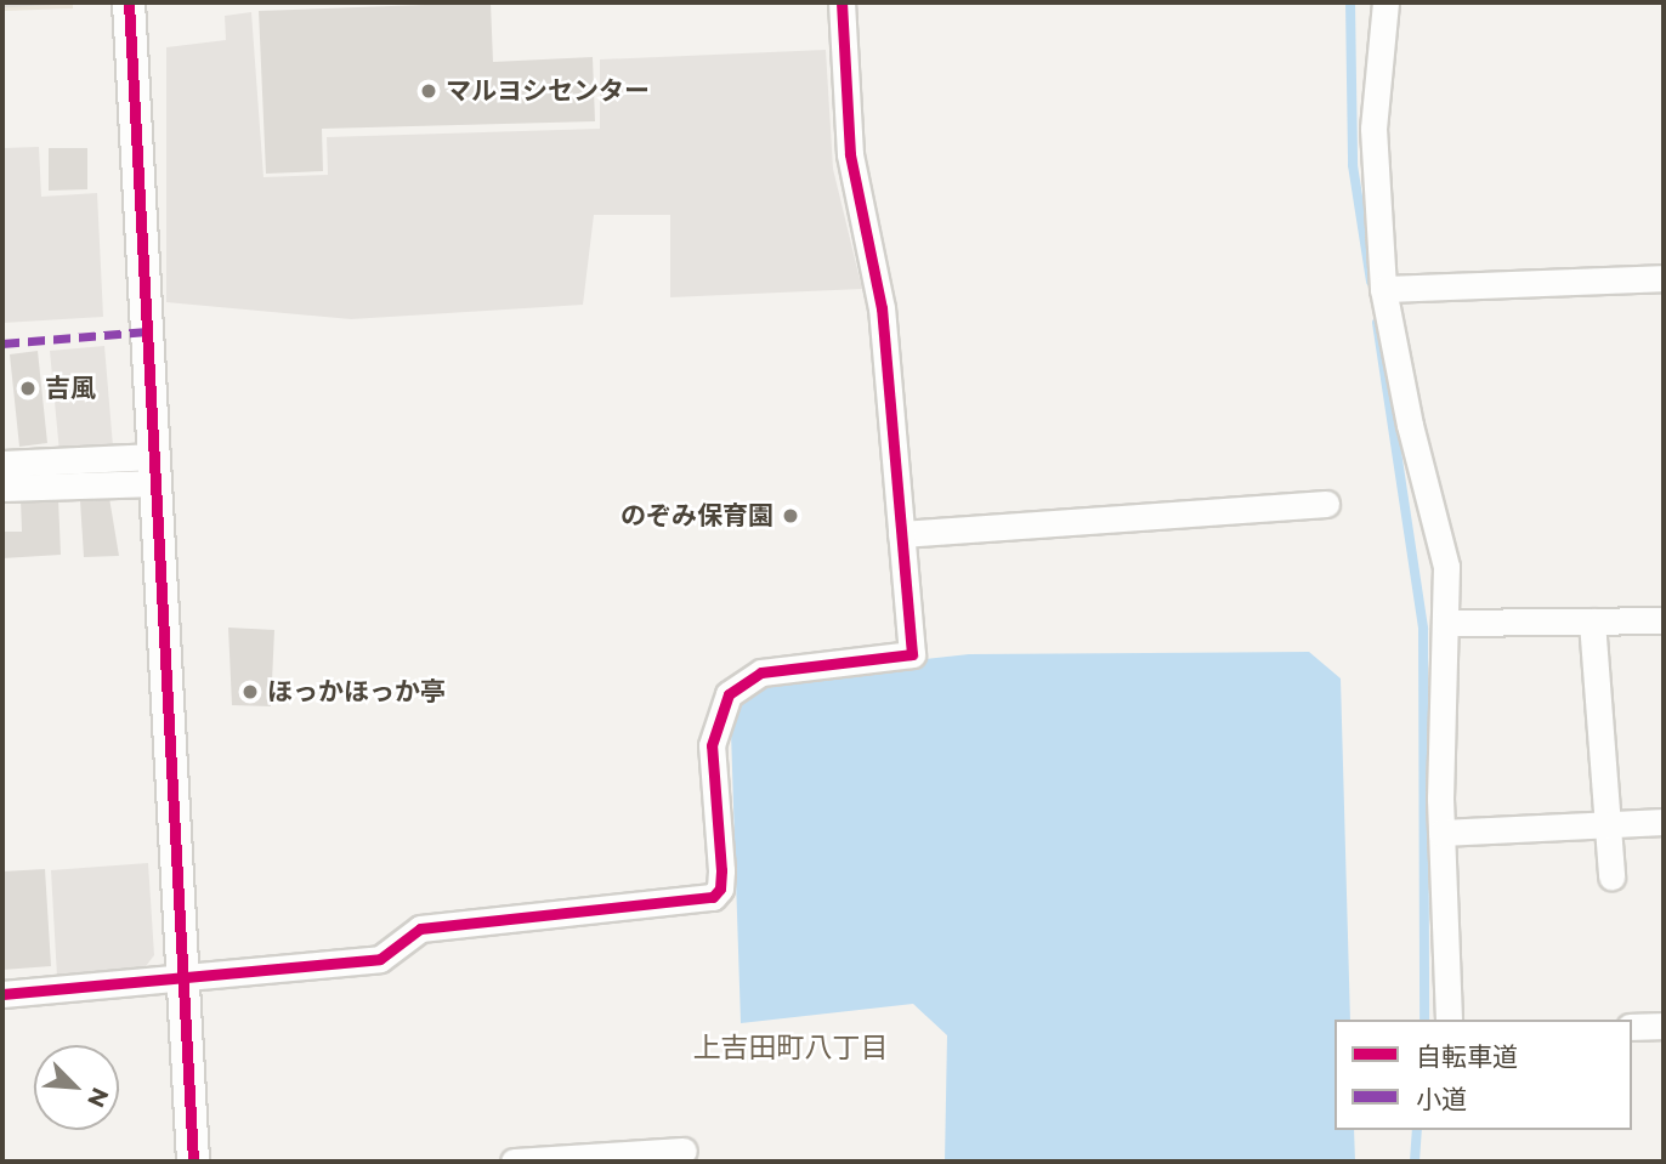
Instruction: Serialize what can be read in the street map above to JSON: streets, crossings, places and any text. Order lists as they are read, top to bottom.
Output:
{
  "districts": ["上吉田町八丁目"],
  "places": [
    "マルヨシセンター",
    "吉風",
    "のぞみ保育園",
    "ほっかほっか亭"
  ],
  "legend": ["自転車道", "小道"],
  "north": "bottom right"
}
